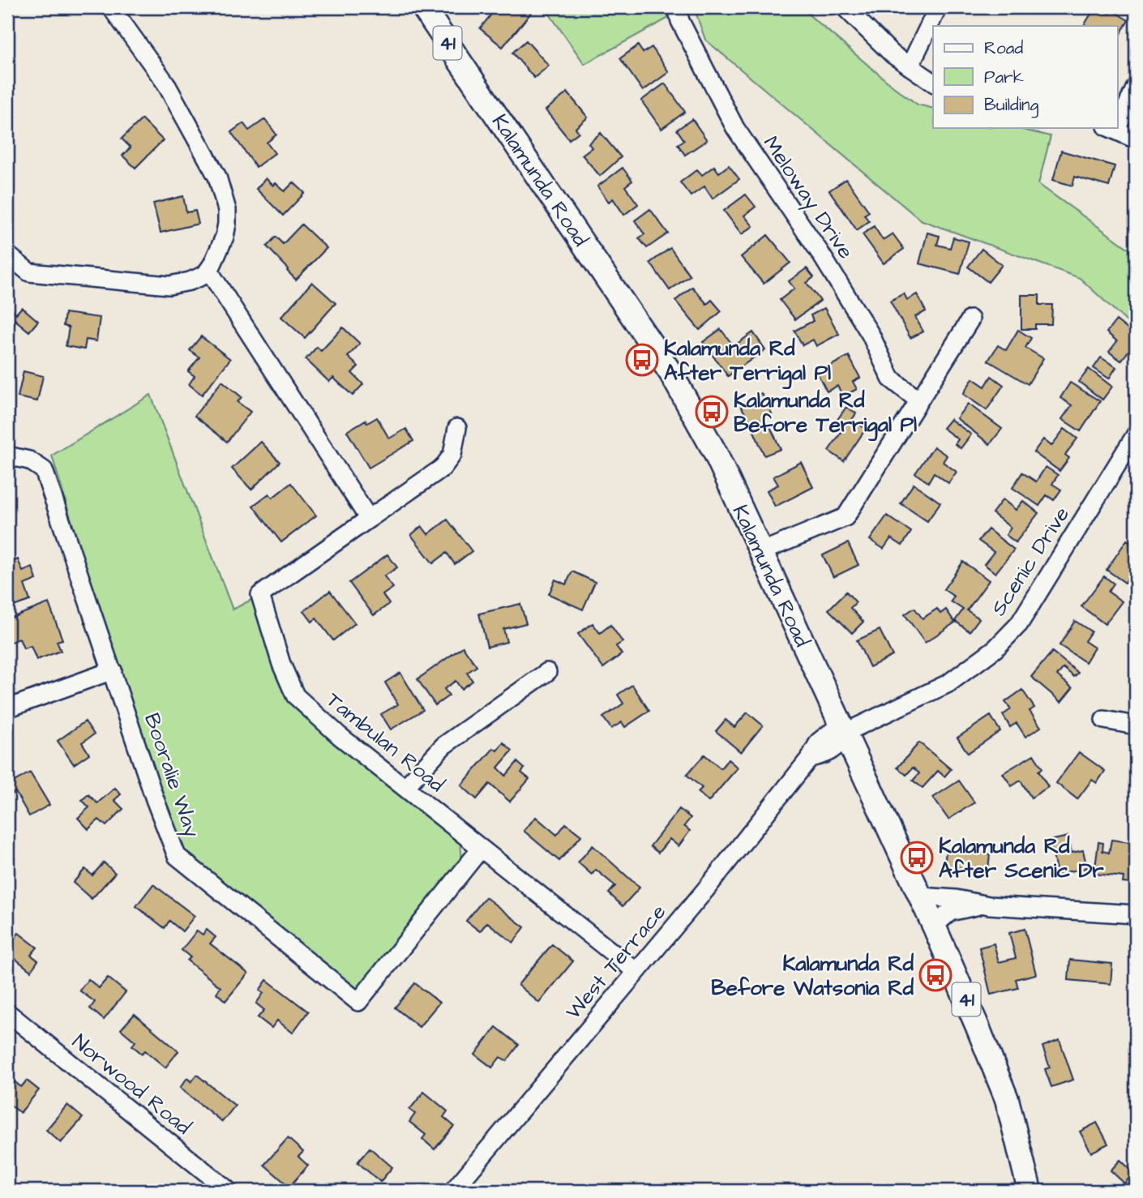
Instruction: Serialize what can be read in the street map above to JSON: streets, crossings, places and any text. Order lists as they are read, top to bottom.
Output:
{
  "streets": {
    "main road": ["41", "Kalamunda Road"],
    "street": [
      "Meloway Drive",
      "Scenic Drive",
      "Tambulan Road",
      "Booralie Way",
      "West Terrace",
      "Norwood Road"
    ]
  },
  "crossings": [
    ["Kalamunda Road", "Scenic Drive"],
    ["Kalamunda Road", "West Terrace"],
    ["Scenic Drive", "West Terrace"],
    ["Tambulan Road", "Booralie Way"],
    ["Tambulan Road", "West Terrace"]
  ],
  "places": {
    "bus stop": [
      "Kalamunda Rd After Terrigal Pl",
      "Kalamunda Rd Before Terrigal Pl",
      "Kalamunda Rd After Scenic Dr",
      "Kalamunda Rd Before Watsonia Rd"
    ]
  },
  "legend": ["Road", "Park", "Building"]
}
